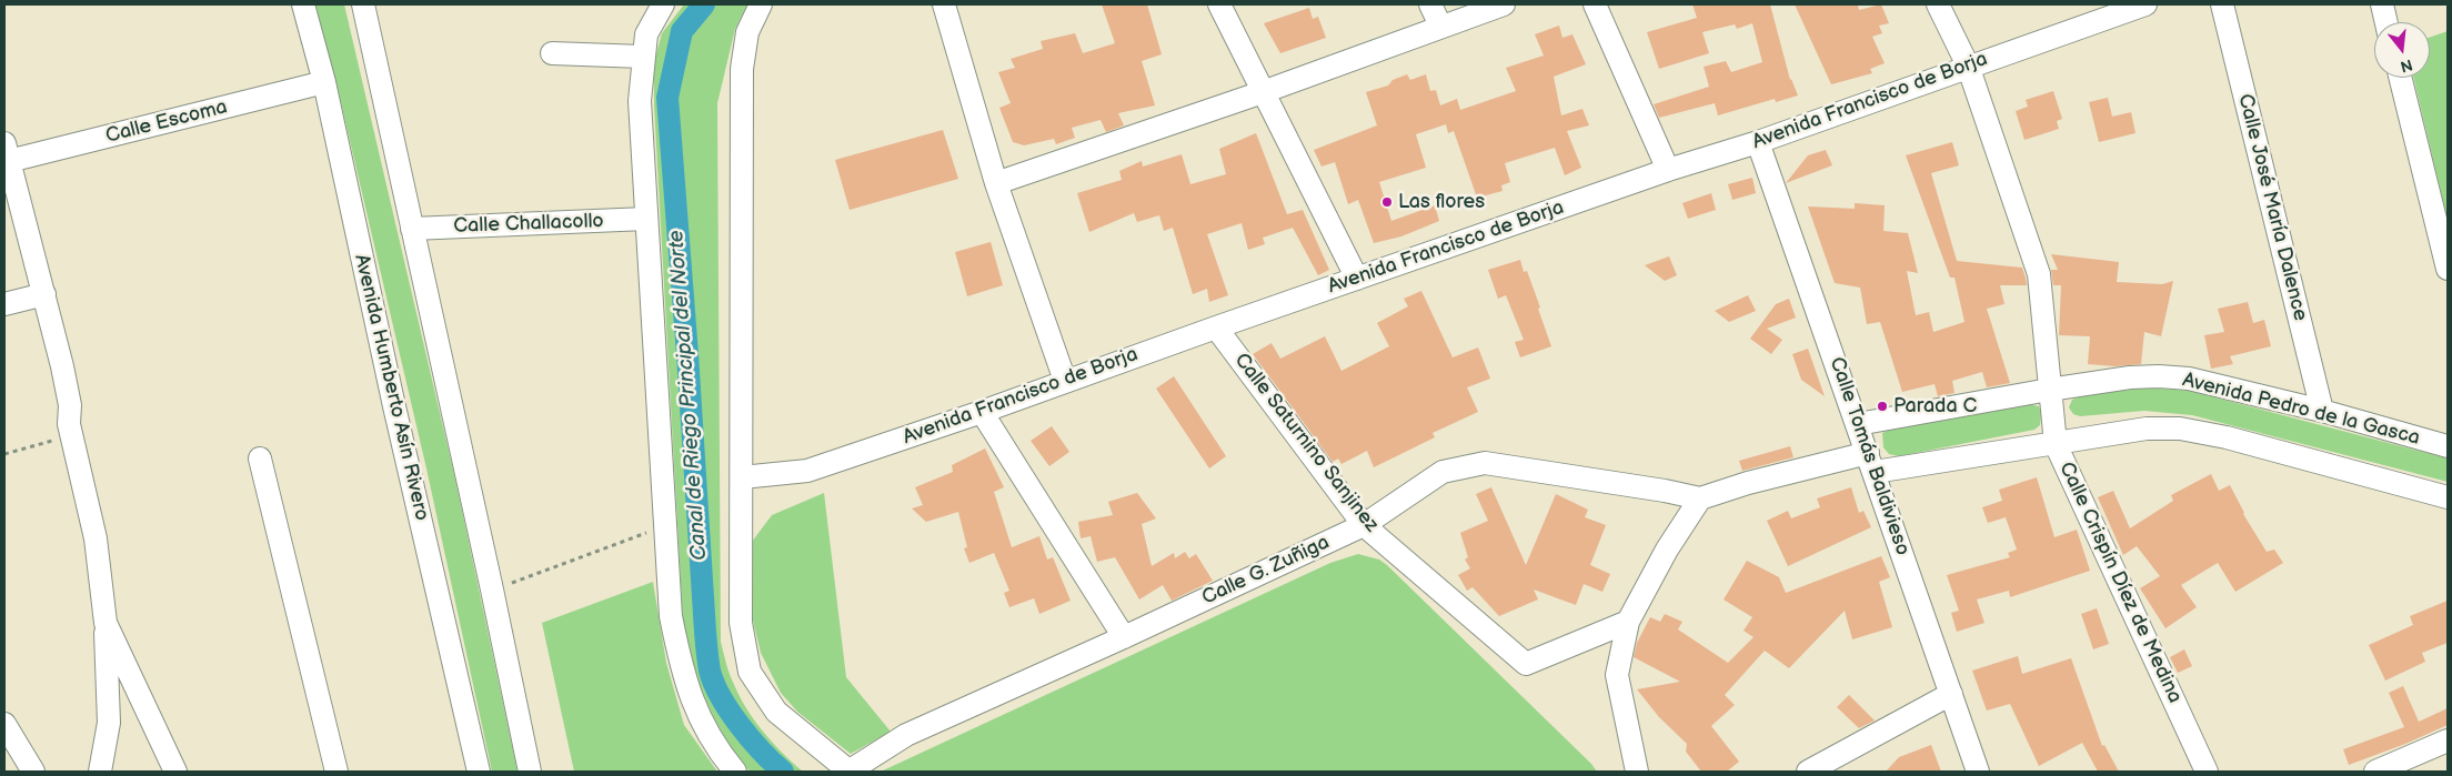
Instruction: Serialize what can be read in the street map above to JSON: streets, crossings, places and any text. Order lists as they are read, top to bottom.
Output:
{
  "streets": {
    "street": [
      "Avenida Francisco de Borja",
      "Calle Escoma",
      "Calle José María Dalence",
      "Calle Challacollo",
      "Avenida Humberto Asín Rivero",
      "Avenida Pedro de la Gasca",
      "Calle Saturnino Sanjinez",
      "Calle Tomás Baldivieso",
      "Calle G. Zuñiga",
      "Calle Crispín Díez de Medina"
    ]
  },
  "crossings": [
    ["Avenida Francisco de Borja", "Calle Saturnino Sanjinez"],
    ["Avenida Francisco de Borja", "Calle Tomás Baldivieso"],
    ["Avenida Francisco de Borja", "Calle Crispín Díez de Medina"],
    ["Calle Escoma", "Avenida Humberto Asín Rivero"],
    ["Calle José María Dalence", "Avenida Pedro de la Gasca"],
    ["Avenida Pedro de la Gasca", "Calle Tomás Baldivieso"],
    ["Avenida Pedro de la Gasca", "Calle Crispín Díez de Medina"],
    ["Calle Saturnino Sanjinez", "Calle G. Zuñiga"]
  ],
  "water": ["Canal de Riego Principal del Norte"],
  "places": ["Las flores", "Parada C"],
  "north": "bottom"
}
